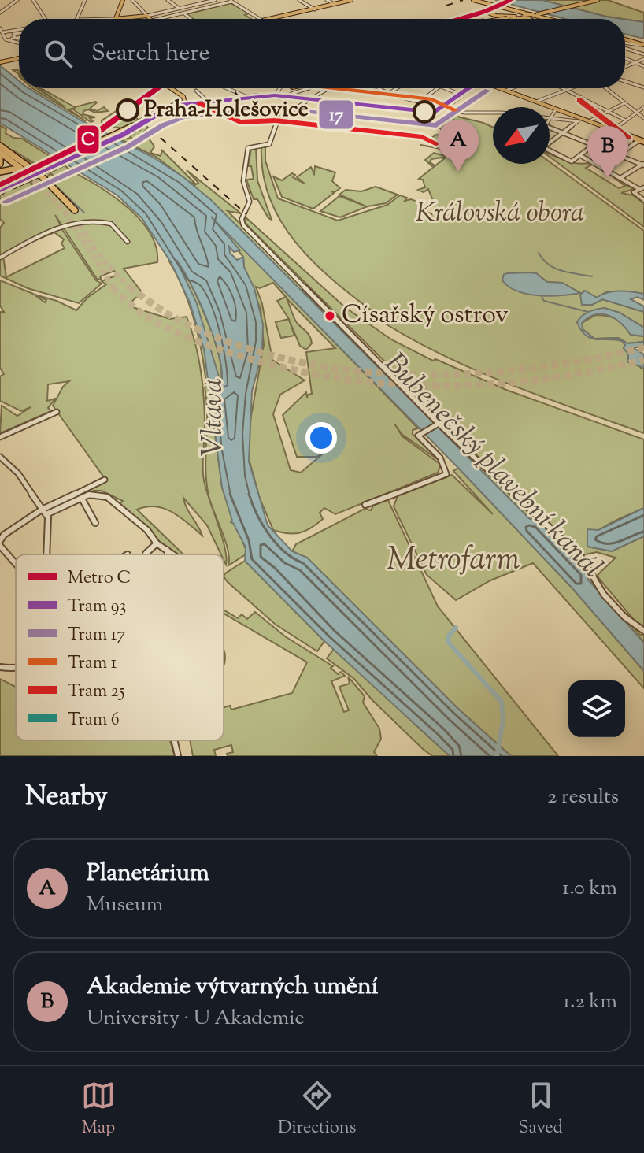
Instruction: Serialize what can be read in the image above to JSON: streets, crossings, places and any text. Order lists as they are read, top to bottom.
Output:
{
  "water": ["Vltava", "Bubenečský plavební kanál"],
  "parks": ["Královská obora", "Metrofarm"],
  "places": ["Praha-Holešovice", "Císařský ostrov"],
  "lines": [
    "metro line C",
    "tram line 93",
    "tram line 1",
    "tram line 17",
    "tram line 25"
  ],
  "legend": [
    "Metro C",
    "Tram 93",
    "Tram 17",
    "Tram 1",
    "Tram 25",
    "Tram 6"
  ],
  "north": "bottom left",
  "page": {
    "search": "Search here",
    "pins": ["A", "B"],
    "heading": ["Nearby", "2 results"],
    "list": [
      {
        "mark": "A",
        "name": "Planetárium",
        "note": "Museum",
        "value": "1.0 km"
      },
      {
        "mark": "B",
        "name": "Akademie výtvarných umění",
        "note": "University · U Akademie",
        "value": "1.2 km"
      }
    ],
    "nav": ["Map", "Directions", "Saved"]
  }
}
